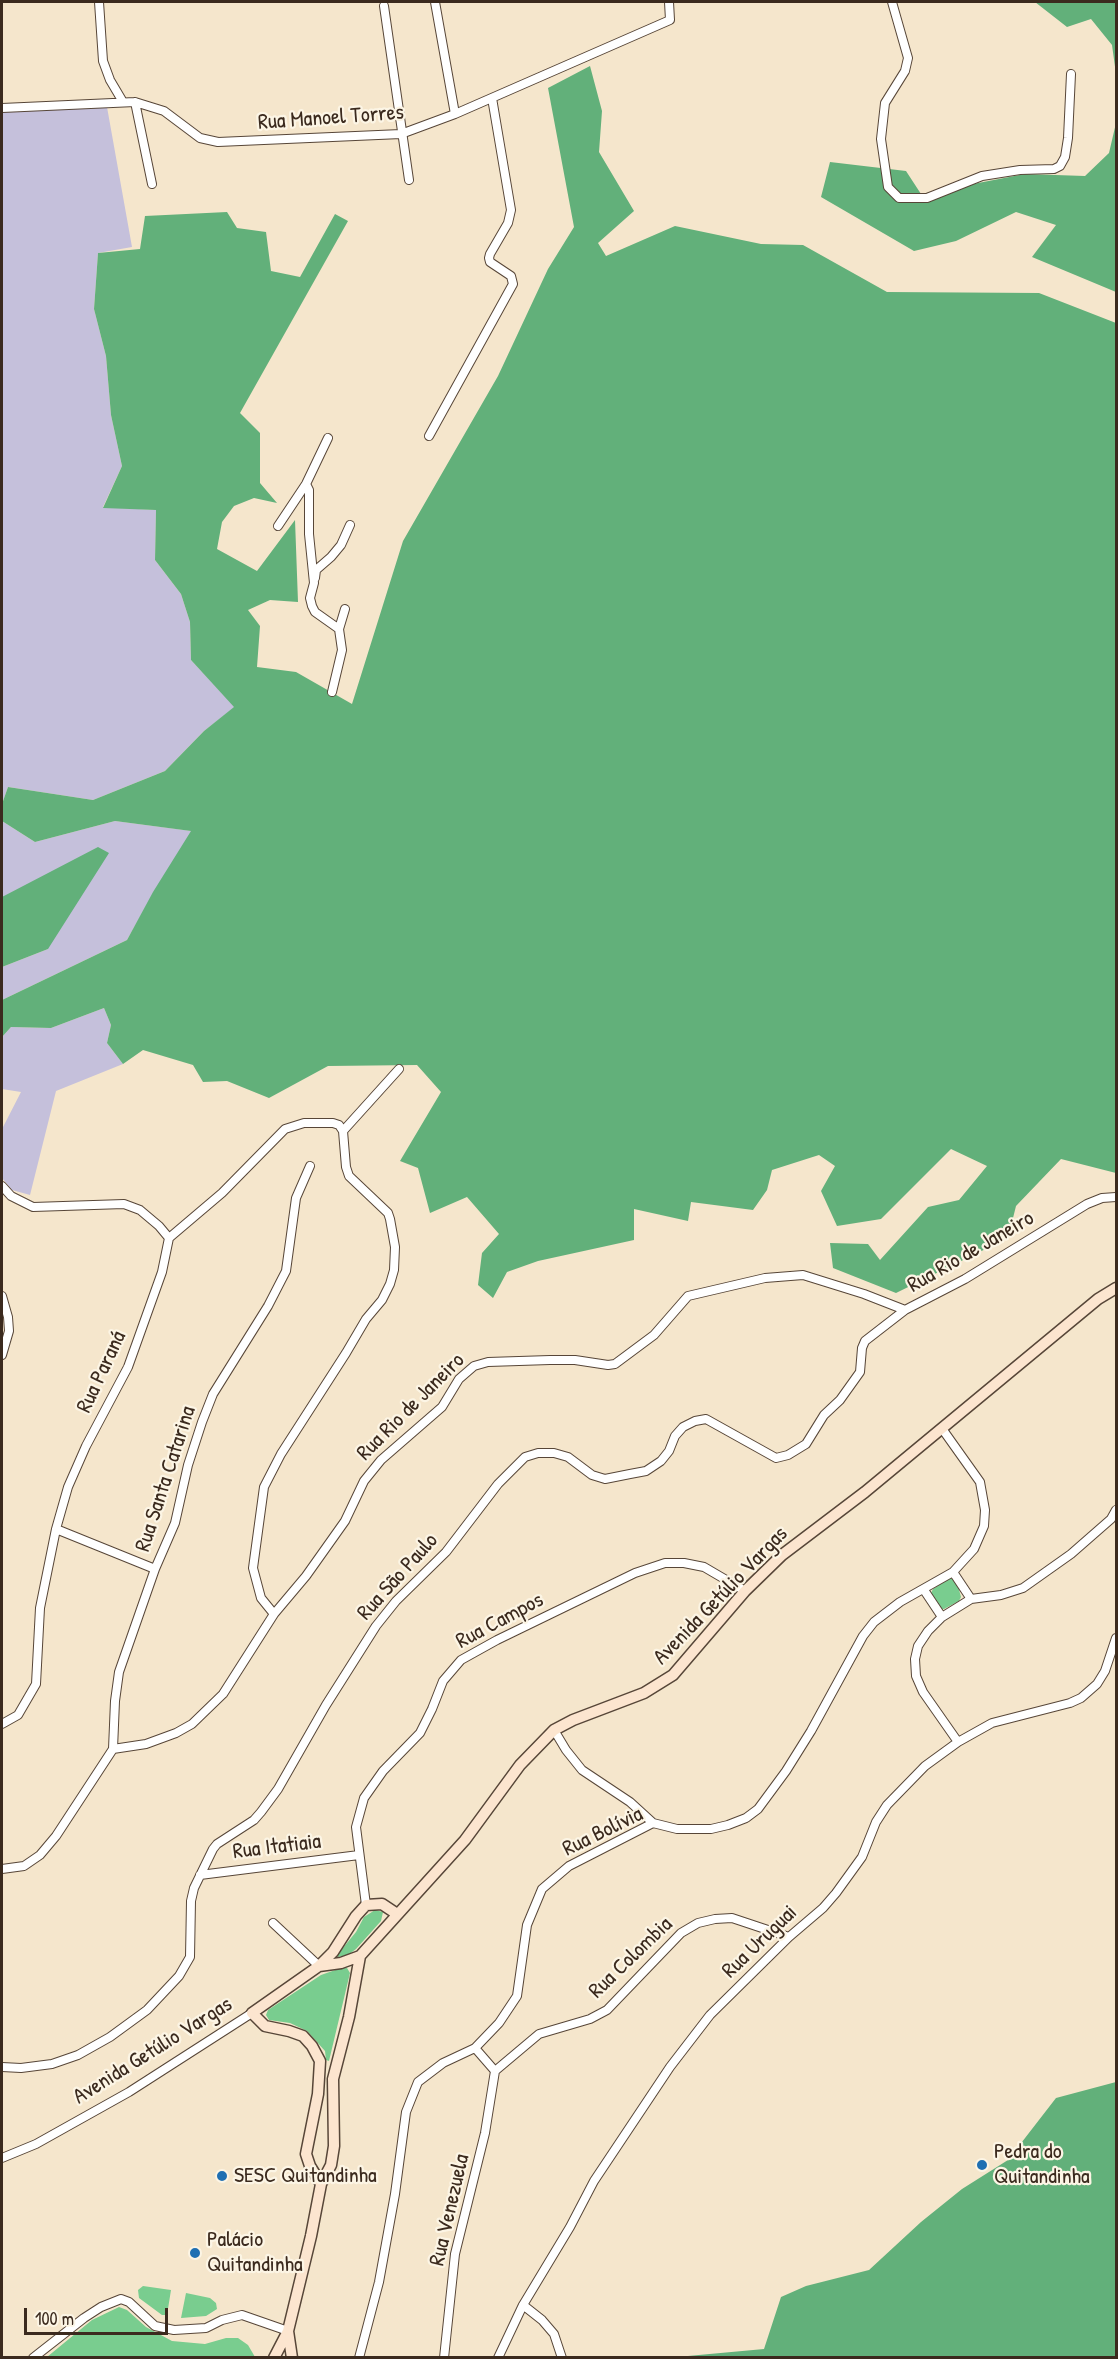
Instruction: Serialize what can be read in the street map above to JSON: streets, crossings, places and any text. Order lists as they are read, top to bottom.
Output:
{
  "streets": {
    "street": [
      "Rua Manoel Torres",
      "Rua Rio de Janeiro",
      "Rua Paraná",
      "Rua Santa Catarina",
      "Rua São Paulo",
      "Avenida Getúlio Vargas",
      "Rua Campos",
      "Rua Bolívia",
      "Rua Itatiaia",
      "Rua Uruguai",
      "Rua Colombia",
      "Rua Venezuela"
    ]
  },
  "crossings": [
    ["Rua Rio de Janeiro", "Rua Santa Catarina"],
    ["Rua Rio de Janeiro", "Rua São Paulo"],
    ["Rua São Paulo", "Rua Itatiaia"],
    ["Avenida Getúlio Vargas", "Rua Campos"],
    ["Avenida Getúlio Vargas", "Rua Bolívia"],
    ["Rua Campos", "Rua Itatiaia"],
    ["Rua Uruguai", "Rua Colombia"],
    ["Rua Colombia", "Rua Venezuela"]
  ],
  "places": ["Pedra do Quitandinha", "SESC Quitandinha", "Palácio Quitandinha"],
  "scale_bar": "100 m"
}
